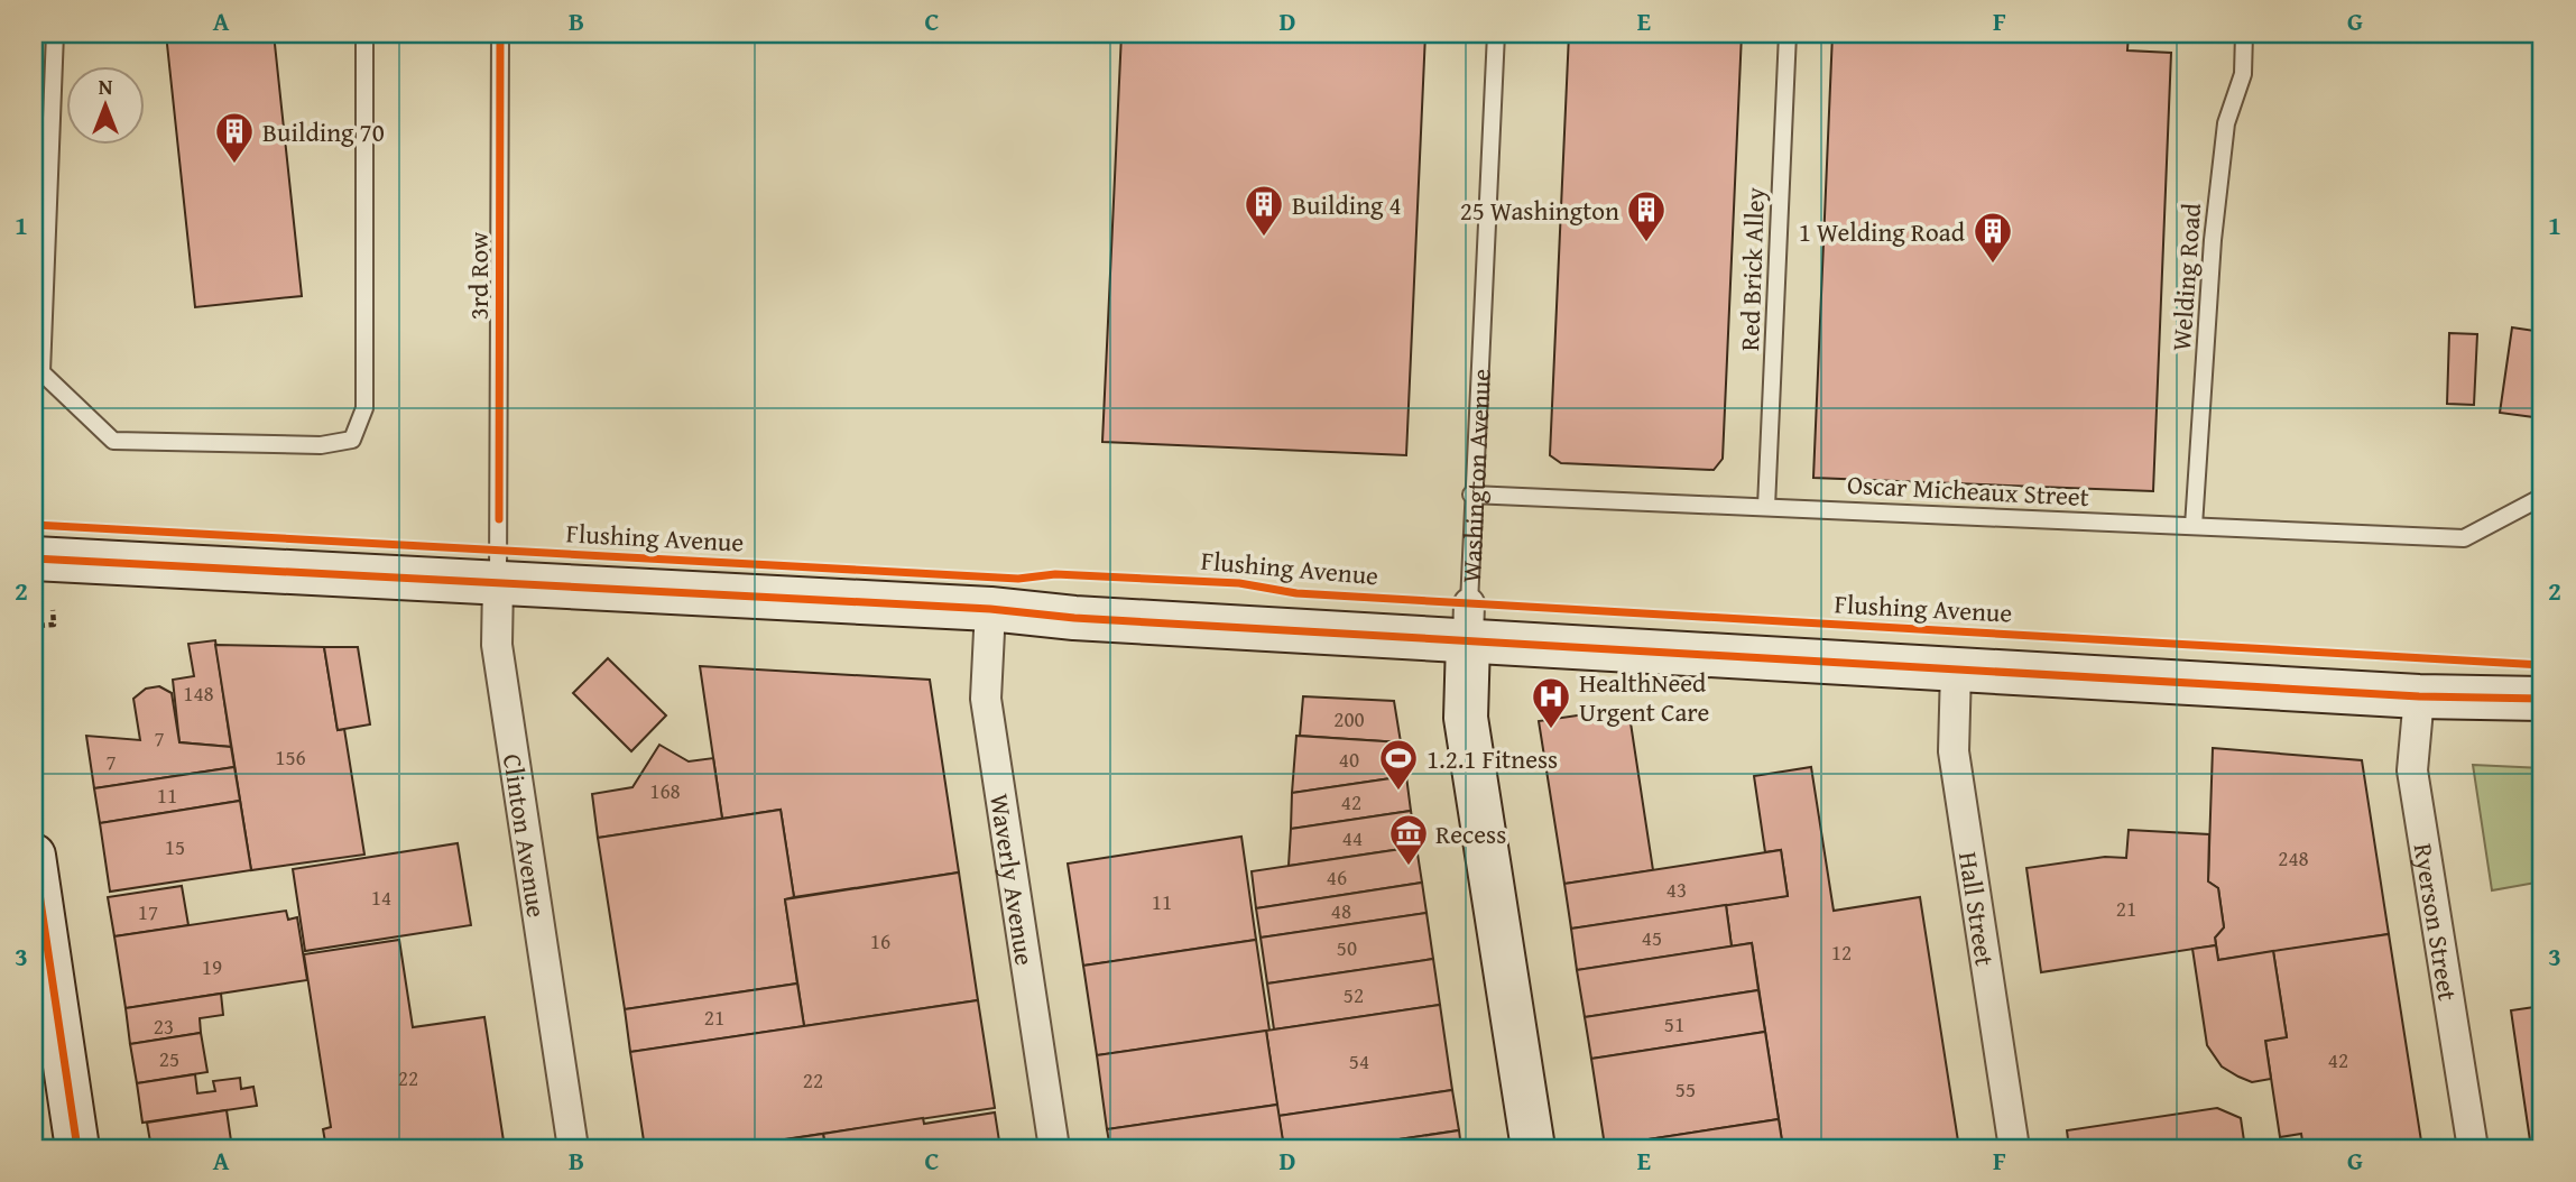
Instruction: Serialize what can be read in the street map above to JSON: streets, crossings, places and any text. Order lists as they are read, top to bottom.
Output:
{
  "streets": {
    "main road": ["Washington Avenue", "Flushing Avenue"],
    "street": [
      "Clinton Avenue",
      "Waverly Avenue",
      "Hall Street",
      "Ryerson Street"
    ],
    "lane": [
      "Red Brick Alley",
      "3rd Row",
      "Welding Road",
      "Oscar Micheaux Street"
    ]
  },
  "crossings": [
    ["Red Brick Alley", "Oscar Micheaux Street"],
    ["3rd Row", "Clinton Avenue"],
    ["Welding Road", "Oscar Micheaux Street"],
    ["Washington Avenue", "Oscar Micheaux Street"],
    ["Washington Avenue", "Flushing Avenue"],
    ["Flushing Avenue", "Clinton Avenue"],
    ["Flushing Avenue", "Waverly Avenue"],
    ["Flushing Avenue", "Hall Street"],
    ["Flushing Avenue", "Ryerson Street"]
  ],
  "places": {
    "building": [
      "Building 70",
      "Building 4",
      "25 Washington",
      "1 Welding Road"
    ],
    "hospital": ["HealthNeed Urgent Care"],
    "sports": ["1.2.1 Fitness"],
    "museum": ["Recess"]
  },
  "house_numbers": [
    "148",
    "200",
    "7",
    "156",
    "40",
    "7",
    "168",
    "11",
    "42",
    "44",
    "15",
    "248",
    "46",
    "43",
    "14",
    "11",
    "21",
    "48",
    "17",
    "45",
    "16",
    "50",
    "12",
    "19",
    "52",
    "21",
    "51",
    "23",
    "25",
    "42",
    "54",
    "22",
    "22",
    "55"
  ],
  "north": "top",
  "grid": {
    "columns": [
      "A",
      "B",
      "C",
      "D",
      "E",
      "F",
      "G"
    ],
    "rows": ["1", "2", "3"]
  }
}
